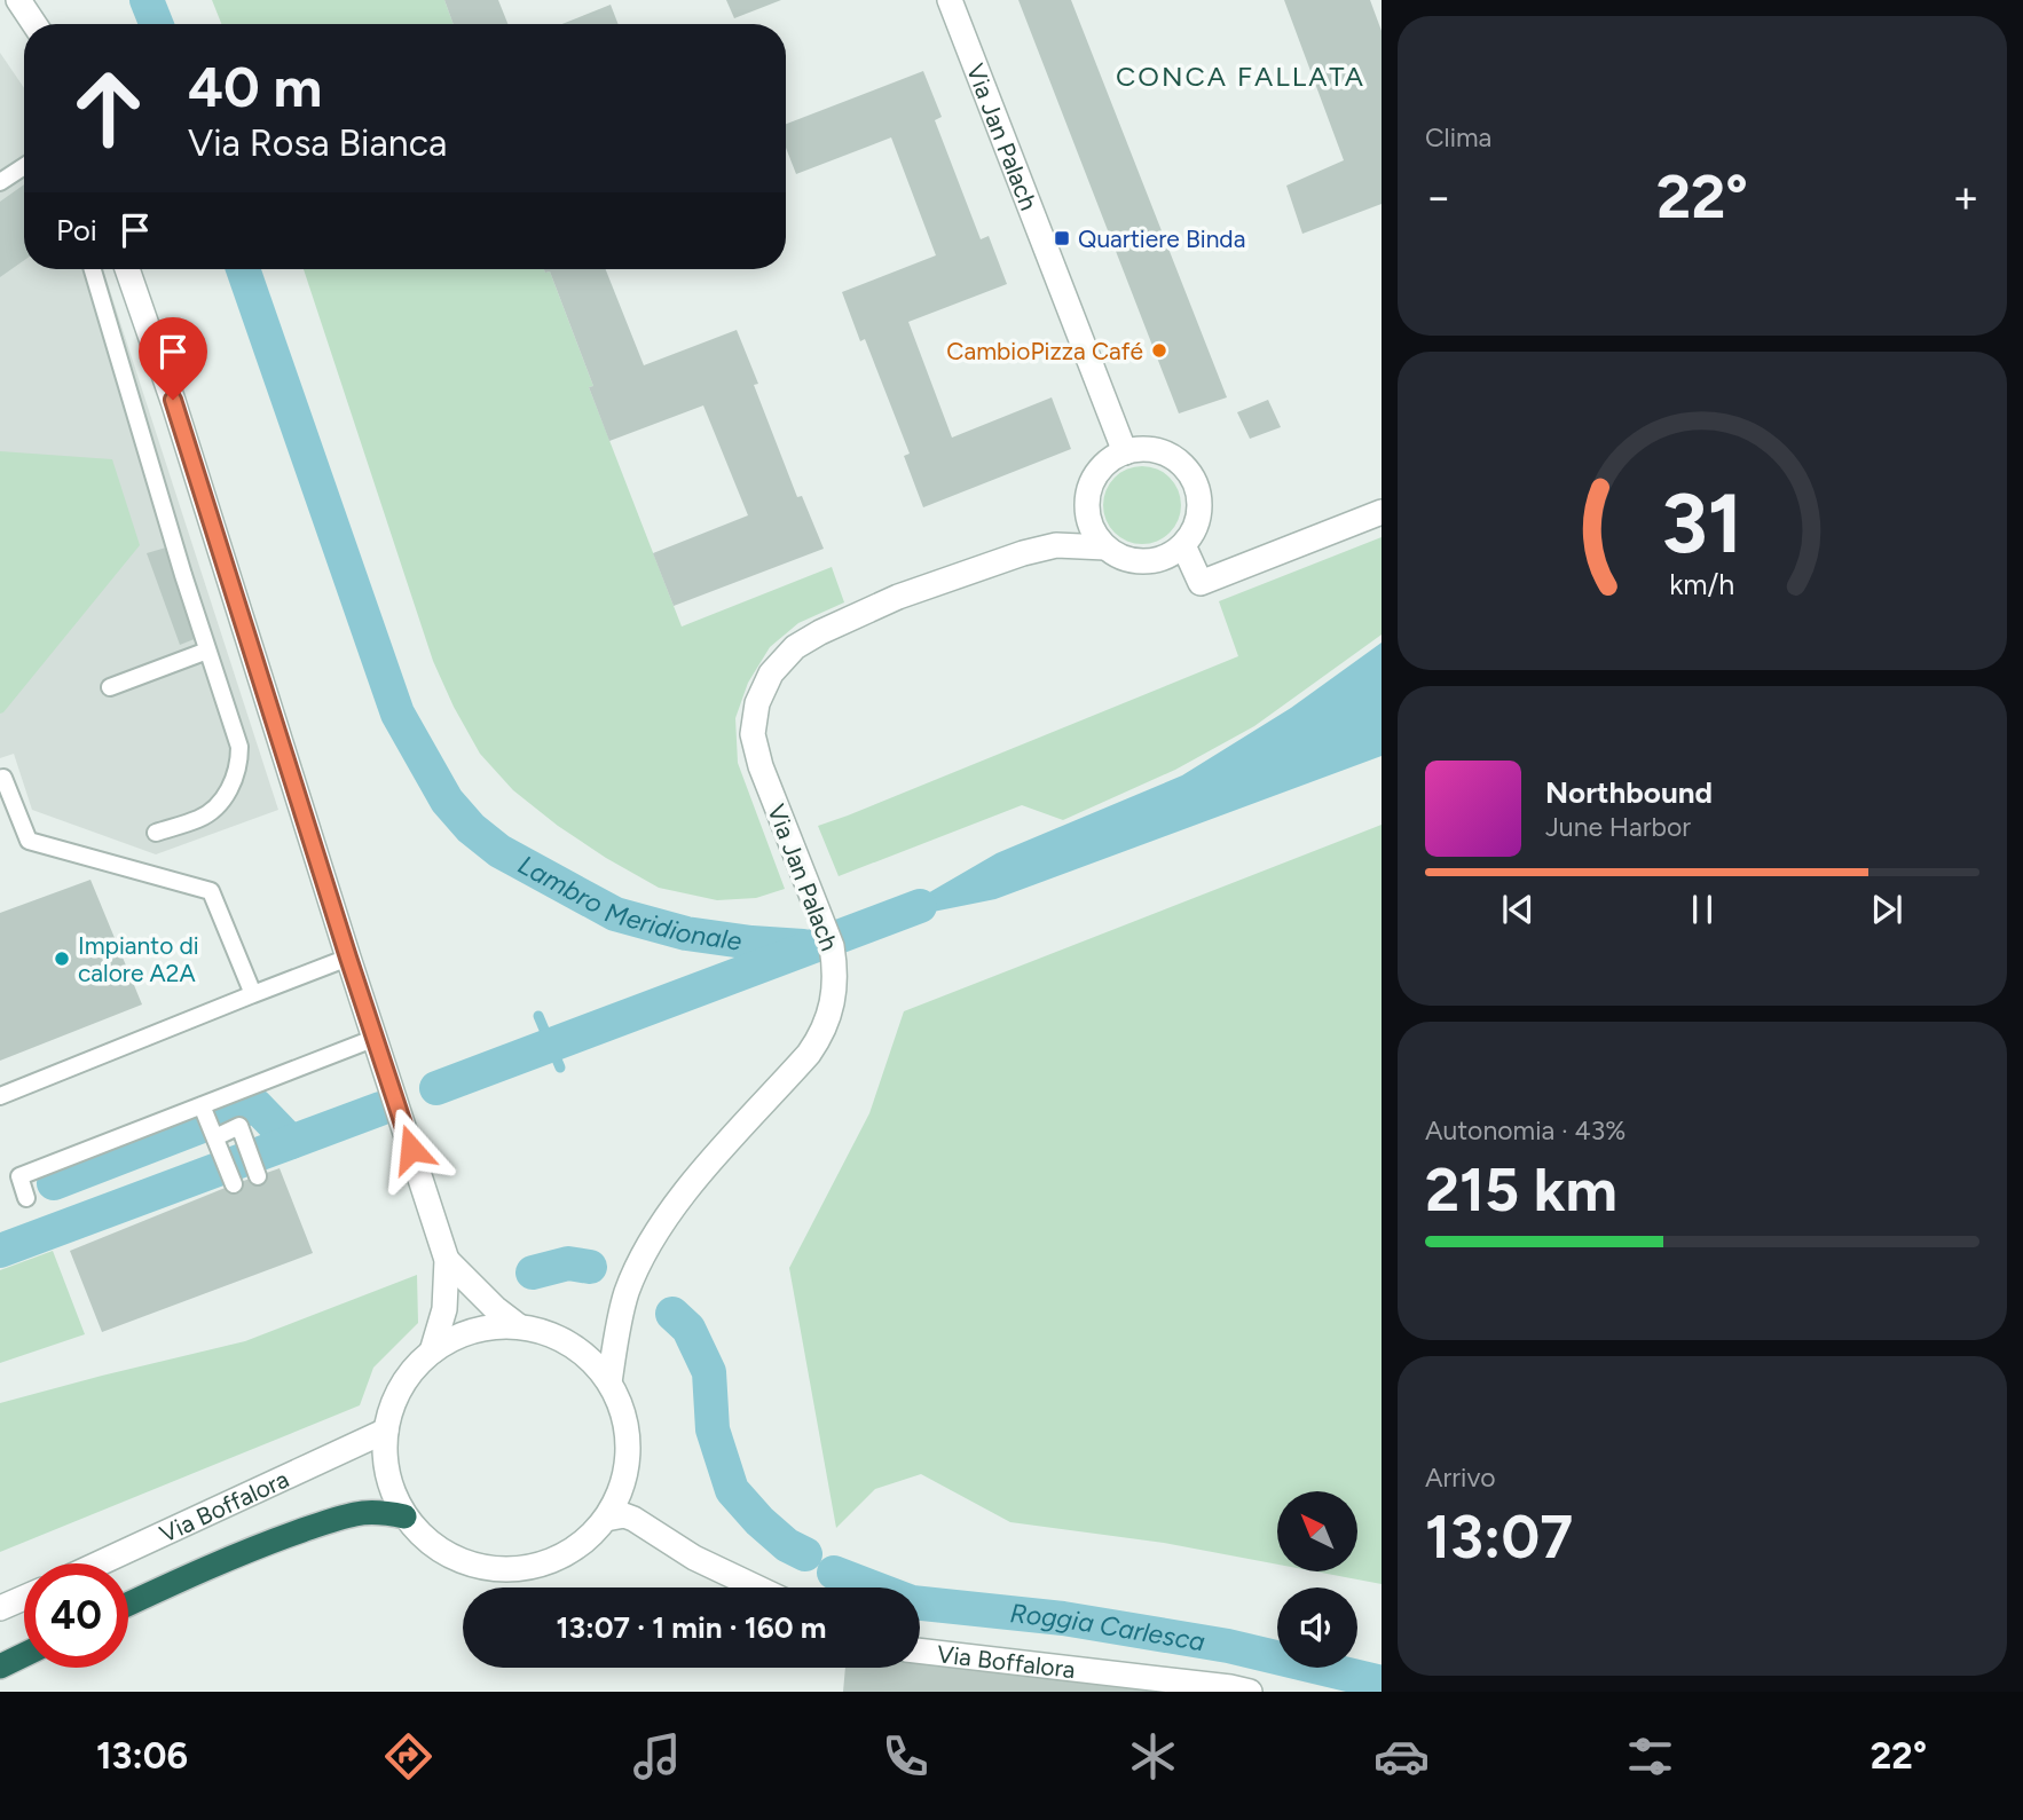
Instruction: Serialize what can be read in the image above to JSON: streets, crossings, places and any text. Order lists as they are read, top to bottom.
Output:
{
  "streets": {
    "street": ["Via Jan Palach", "Via Boffalora"]
  },
  "crossings": [
    ["Via Jan Palach", "Via Boffalora"]
  ],
  "districts": ["CONCA FALLATA"],
  "water": ["Lambro Meridionale", "Roggia Carlesca"],
  "places": {
    "transit": ["Quartiere Binda"],
    "other": ["CambioPizza Café", "Impianto di calore A2A"]
  },
  "north": "top left",
  "page": {
    "tile": [
      "Clima",
      ["Autonomia · 43%", "215 km"],
      ["Arrivo", "13:07"]
    ],
    "turn": ["40 m", "Via Rosa Bianca"],
    "heat": ["−", "22°", "+"],
    "then": "Poi",
    "song": ["Northbound", "June Harbor"],
    "limit": "40",
    "trip": "13:07 · 1 min · 160 m",
    "tabs": ["13:06", "22°"],
    "gauge": ["31", "km/h"]
  }
}
